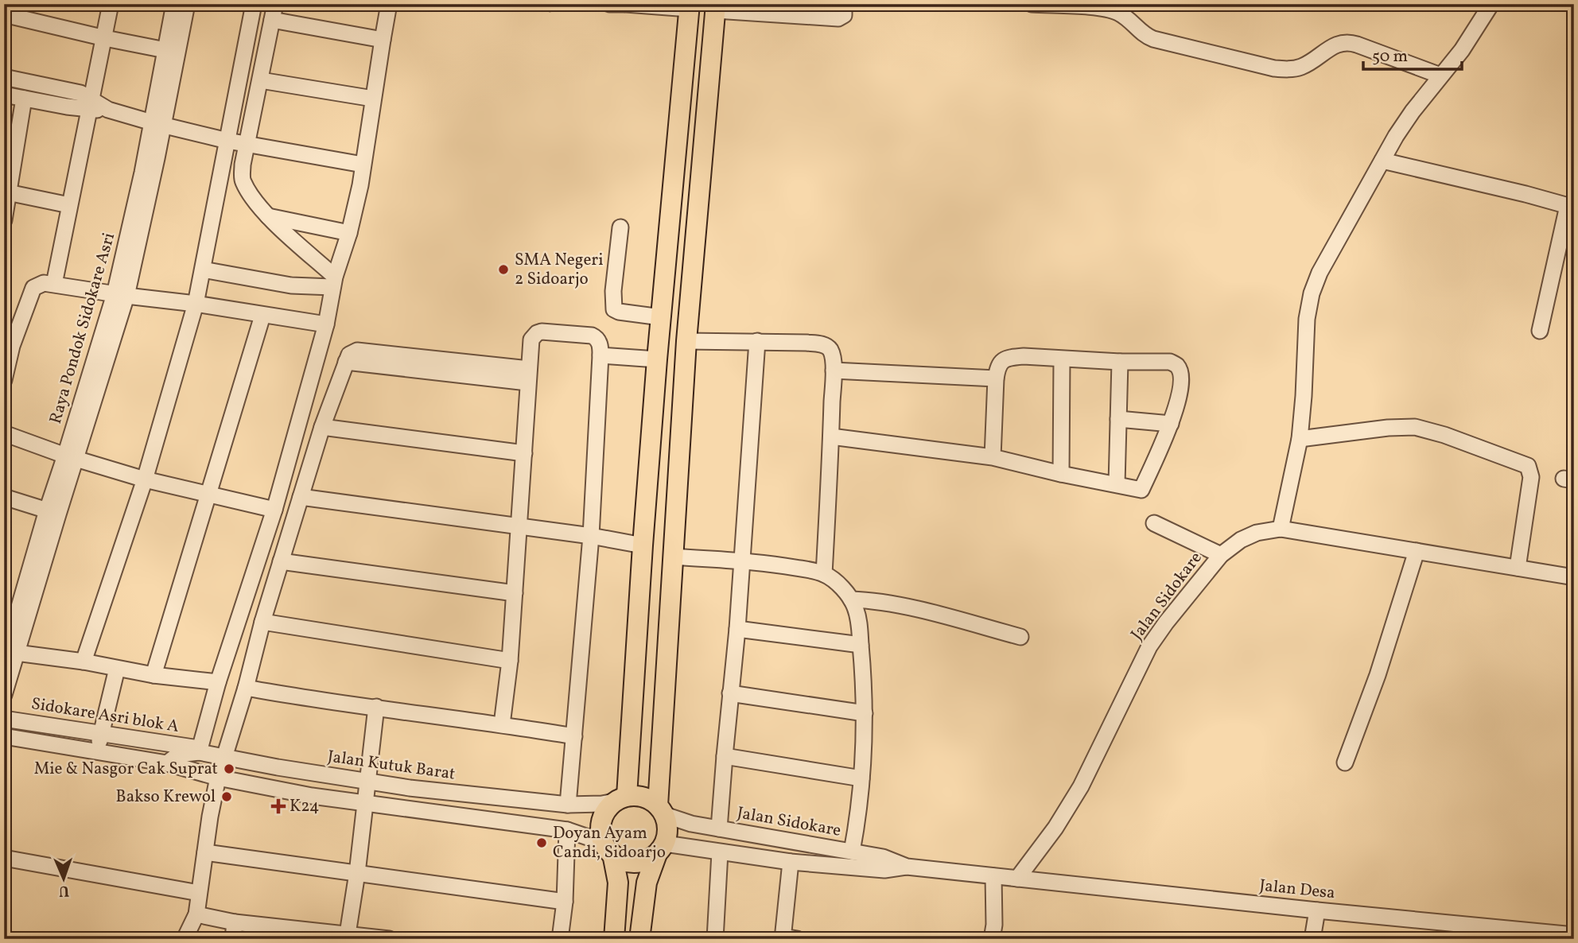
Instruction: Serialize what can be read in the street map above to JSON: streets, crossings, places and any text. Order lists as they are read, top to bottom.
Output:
{
  "streets": {
    "street": [
      "Raya Pondok Sidokare Asri",
      "Jalan Sidokare",
      "Sidokare Asri blok A",
      "Jalan Kutuk Barat",
      "Jalan Desa"
    ]
  },
  "crossings": [
    ["Jalan Sidokare", "Jalan Kutuk Barat"],
    ["Jalan Sidokare", "Jalan Desa"],
    ["Sidokare Asri blok A", "Jalan Kutuk Barat"]
  ],
  "places": {
    "other": [
      "SMA Negeri 2 Sidoarjo",
      "Mie & Nasgor Cak Suprat",
      "Bakso Krewol",
      "Doyan Ayam Candi, Sidoarjo"
    ],
    "health": ["K24"]
  },
  "scale_bar": "50 m",
  "north": "bottom"
}
